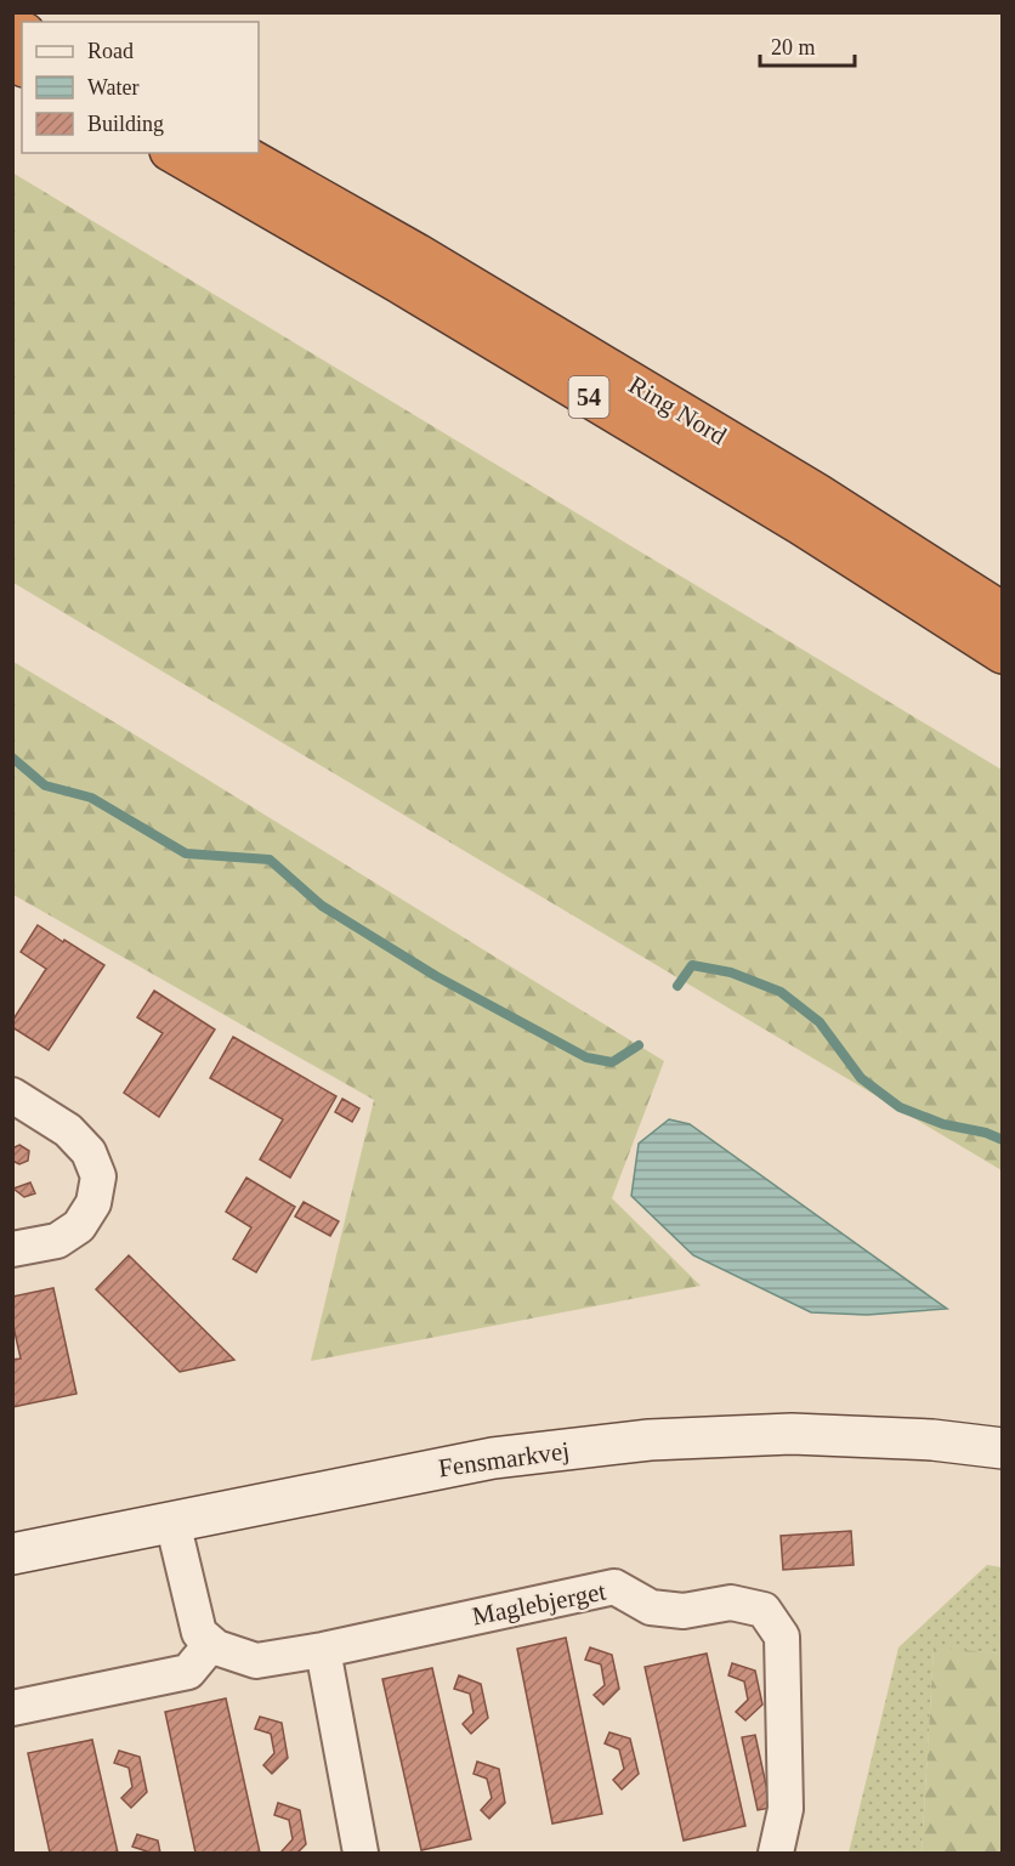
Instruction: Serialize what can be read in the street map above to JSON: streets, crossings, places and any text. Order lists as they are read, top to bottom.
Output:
{
  "streets": {
    "highway": ["54", "Ring Nord"],
    "street": ["Fensmarkvej", "Maglebjerget"]
  },
  "legend": ["Road", "Water", "Building"],
  "scale_bar": "20 m"
}
